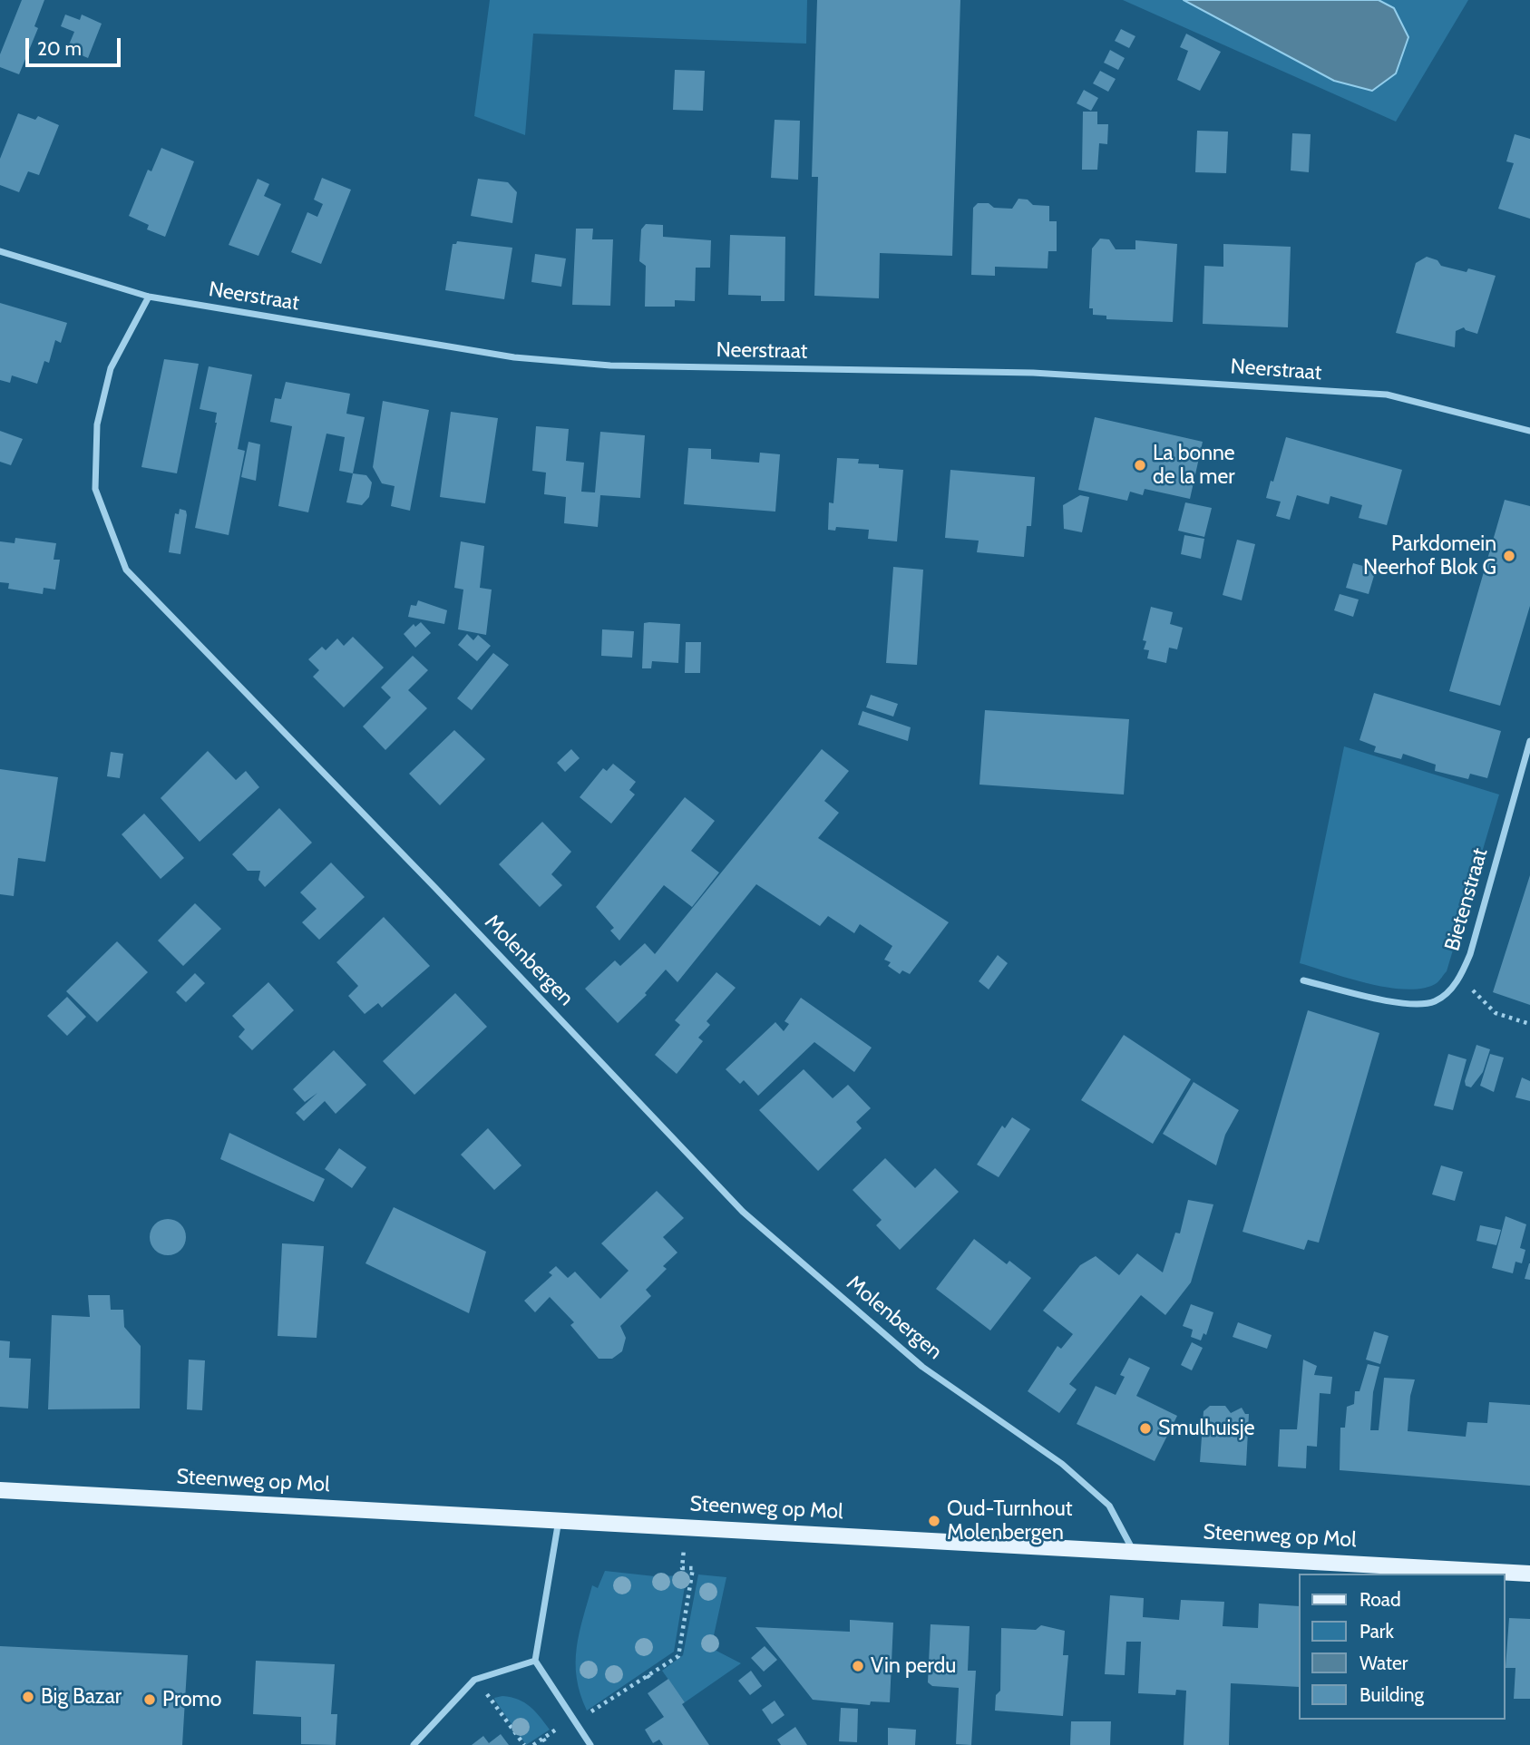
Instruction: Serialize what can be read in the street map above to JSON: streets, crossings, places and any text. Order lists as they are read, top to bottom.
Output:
{
  "streets": {
    "main road": ["Steenweg op Mol"],
    "street": ["Neerstraat", "Bietenstraat", "Molenbergen"]
  },
  "crossings": [
    ["Neerstraat", "Molenbergen"],
    ["Molenbergen", "Steenweg op Mol"]
  ],
  "places": [
    "La bonne de la mer",
    "Parkdomein Neerhof Blok G",
    "Smulhuisje",
    "Oud-Turnhout Molenbergen",
    "Vin perdu",
    "Big Bazar",
    "Promo"
  ],
  "legend": [
    "Road",
    "Park",
    "Water",
    "Building"
  ],
  "scale_bar": "20 m"
}
